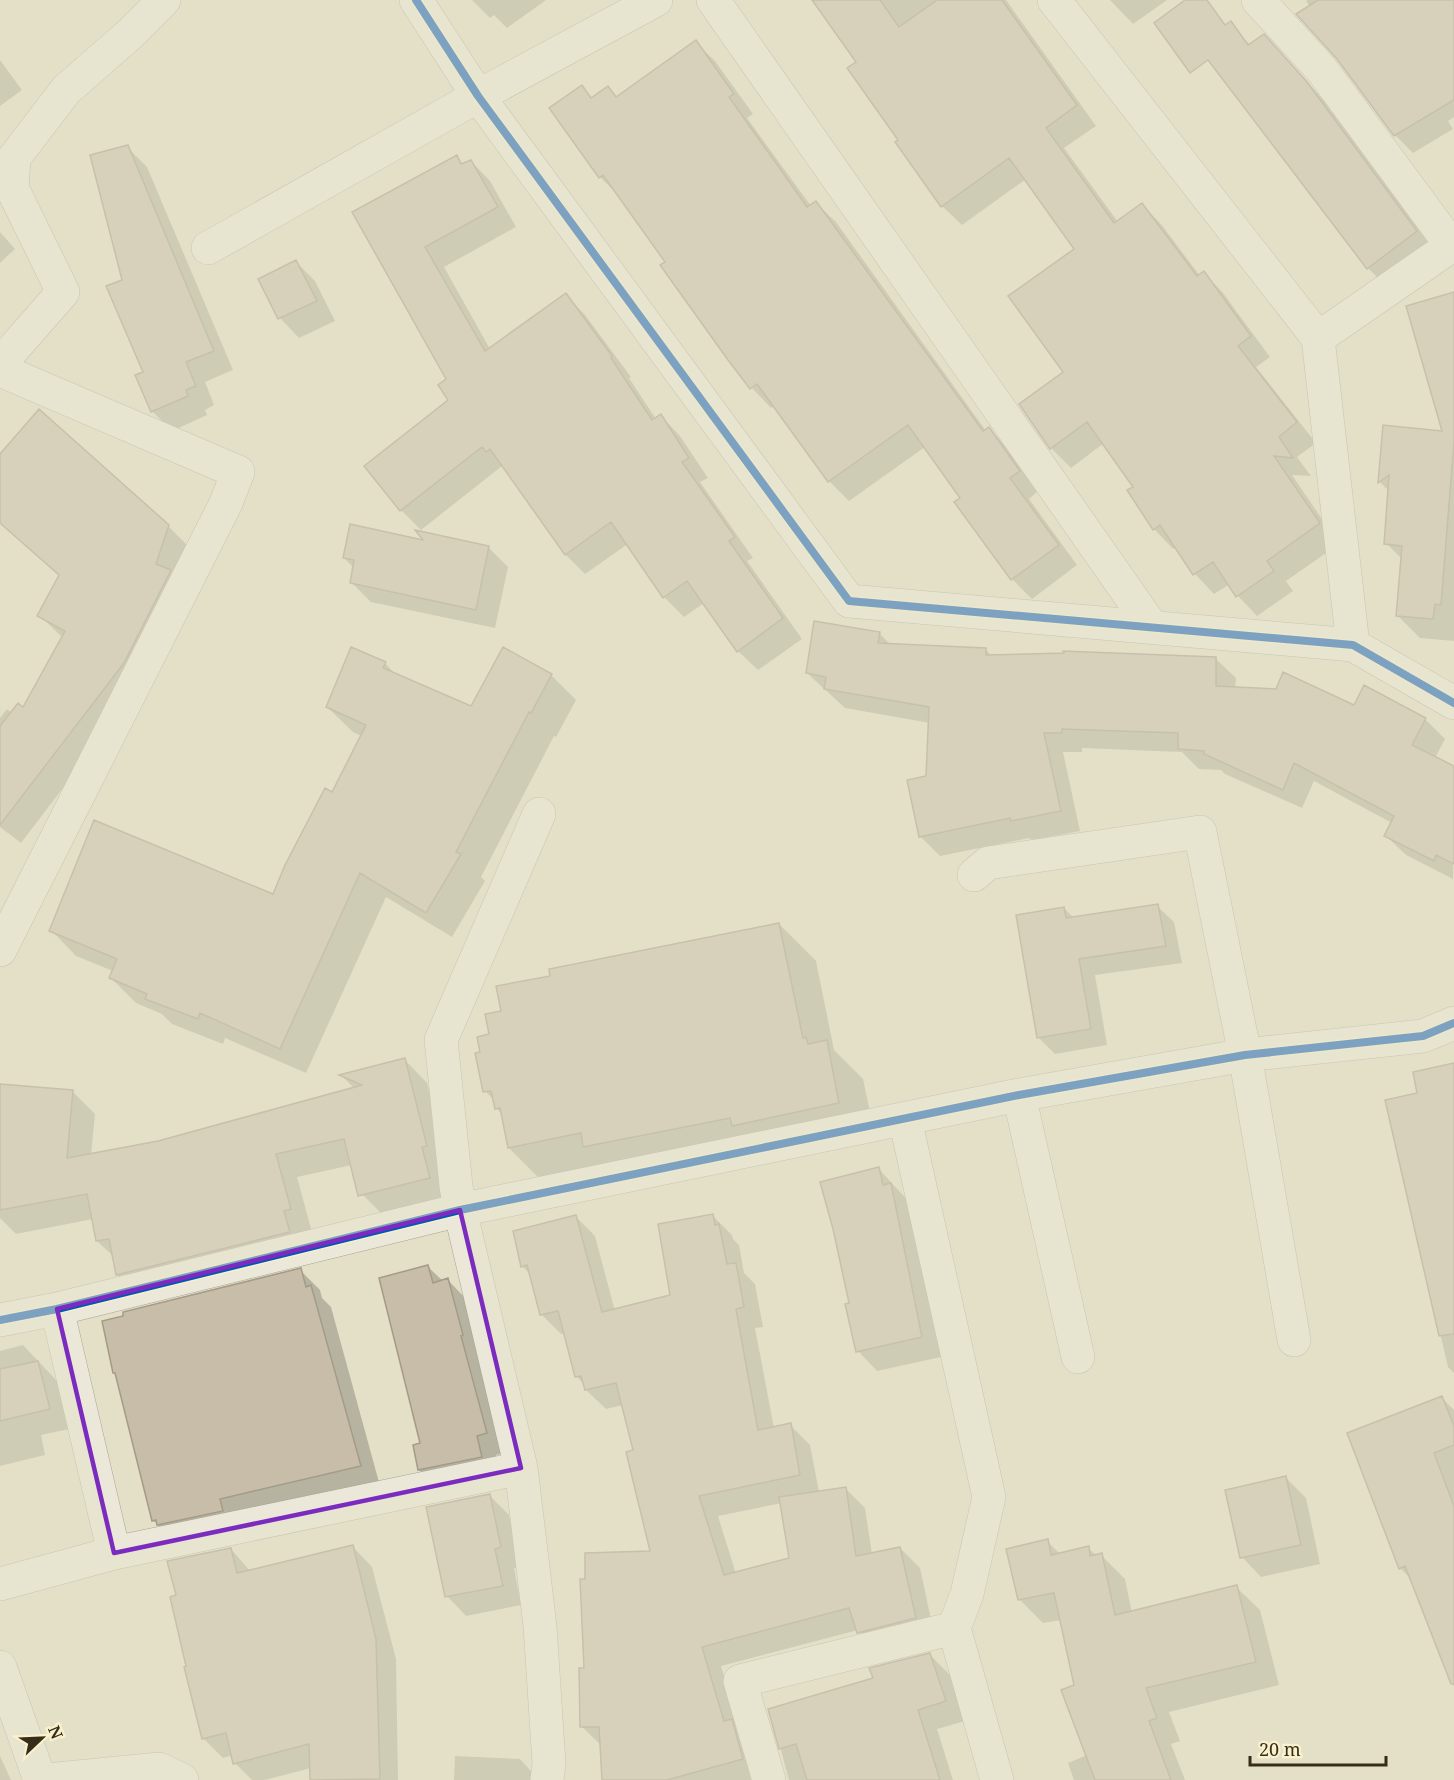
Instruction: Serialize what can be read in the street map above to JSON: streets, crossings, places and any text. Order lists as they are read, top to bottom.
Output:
{
  "scale_bar": "20 m",
  "north": "top right"
}
